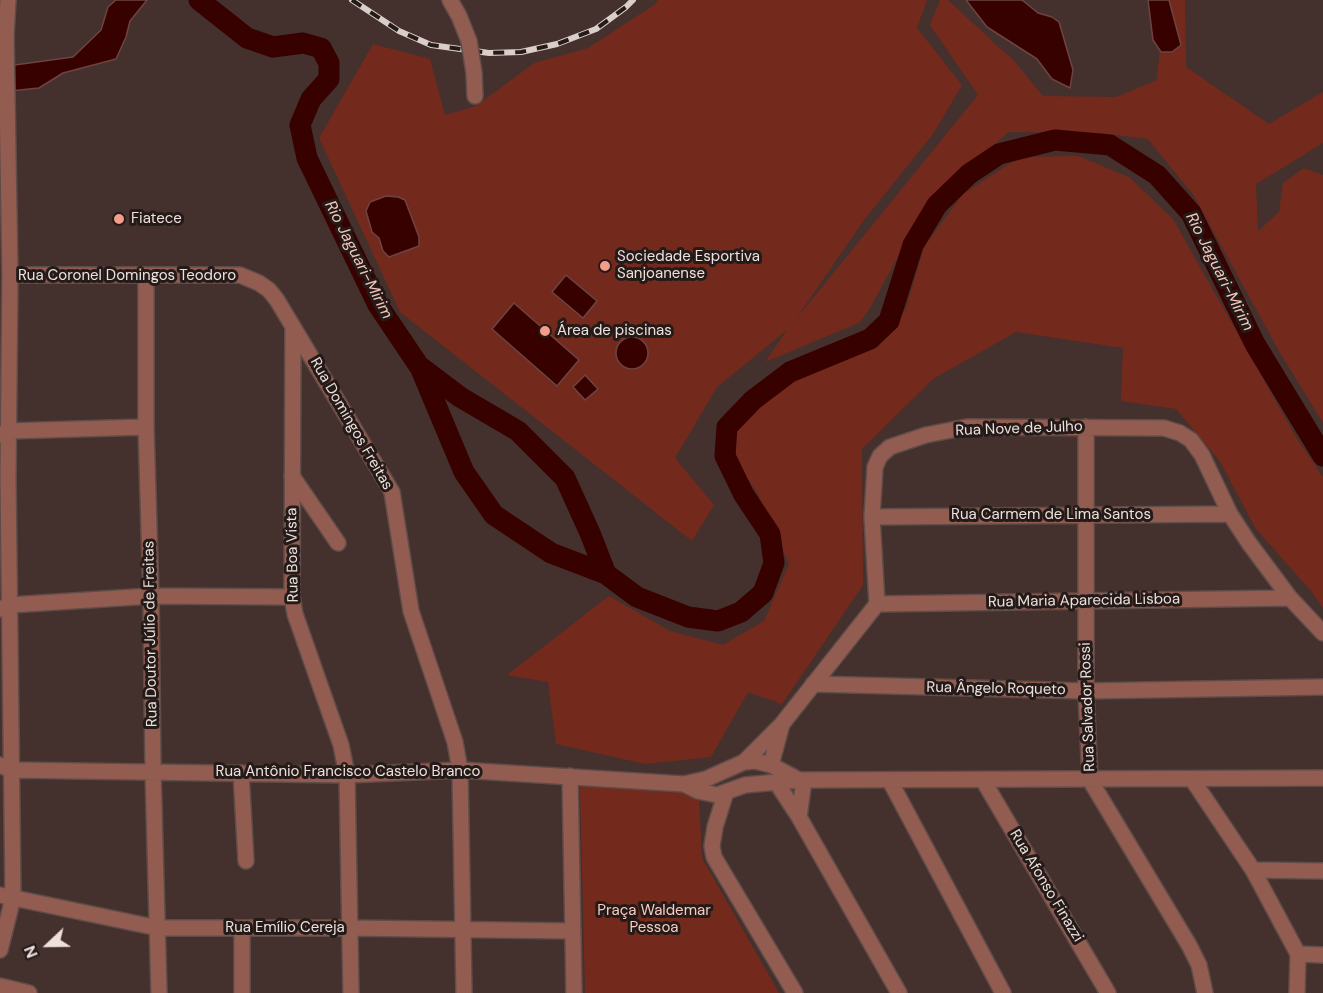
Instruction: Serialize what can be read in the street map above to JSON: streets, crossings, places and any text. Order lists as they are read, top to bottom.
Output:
{
  "streets": {
    "street": [
      "Rua Coronel Domingos Teodoro",
      "Rua Domingos Freitas",
      "Rua Nove de Julho",
      "Rua Carmem de Lima Santos",
      "Rua Boa Vista",
      "Rua Maria Aparecida Lisboa",
      "Rua Doutor Júlio de Freitas",
      "Rua Ângelo Roqueto",
      "Rua Salvador Rossi",
      "Rua Antônio Francisco Castelo Branco",
      "Rua Afonso Finazzi",
      "Rua Emílio Cereja"
    ]
  },
  "crossings": [
    ["Rua Coronel Domingos Teodoro", "Rua Domingos Freitas"],
    ["Rua Coronel Domingos Teodoro", "Rua Boa Vista"],
    ["Rua Coronel Domingos Teodoro", "Rua Doutor Júlio de Freitas"],
    ["Rua Domingos Freitas", "Rua Boa Vista"],
    ["Rua Domingos Freitas", "Rua Antônio Francisco Castelo Branco"],
    ["Rua Domingos Freitas", "Rua Emílio Cereja"],
    ["Rua Nove de Julho", "Rua Carmem de Lima Santos"],
    ["Rua Nove de Julho", "Rua Maria Aparecida Lisboa"],
    ["Rua Nove de Julho", "Rua Salvador Rossi"],
    ["Rua Carmem de Lima Santos", "Rua Salvador Rossi"],
    ["Rua Boa Vista", "Rua Antônio Francisco Castelo Branco"],
    ["Rua Boa Vista", "Rua Emílio Cereja"],
    ["Rua Maria Aparecida Lisboa", "Rua Salvador Rossi"],
    ["Rua Doutor Júlio de Freitas", "Rua Antônio Francisco Castelo Branco"],
    ["Rua Doutor Júlio de Freitas", "Rua Emílio Cereja"],
    ["Rua Ângelo Roqueto", "Rua Salvador Rossi"],
    ["Rua Salvador Rossi", "Rua Antônio Francisco Castelo Branco"],
    ["Rua Antônio Francisco Castelo Branco", "Rua Afonso Finazzi"]
  ],
  "water": ["Rio Jaguari-Mirim"],
  "parks": ["Praça Waldemar Pessoa"],
  "places": ["Fiatece", "Sociedade Esportiva Sanjoanense", "Área de piscinas"],
  "north": "left"
}
